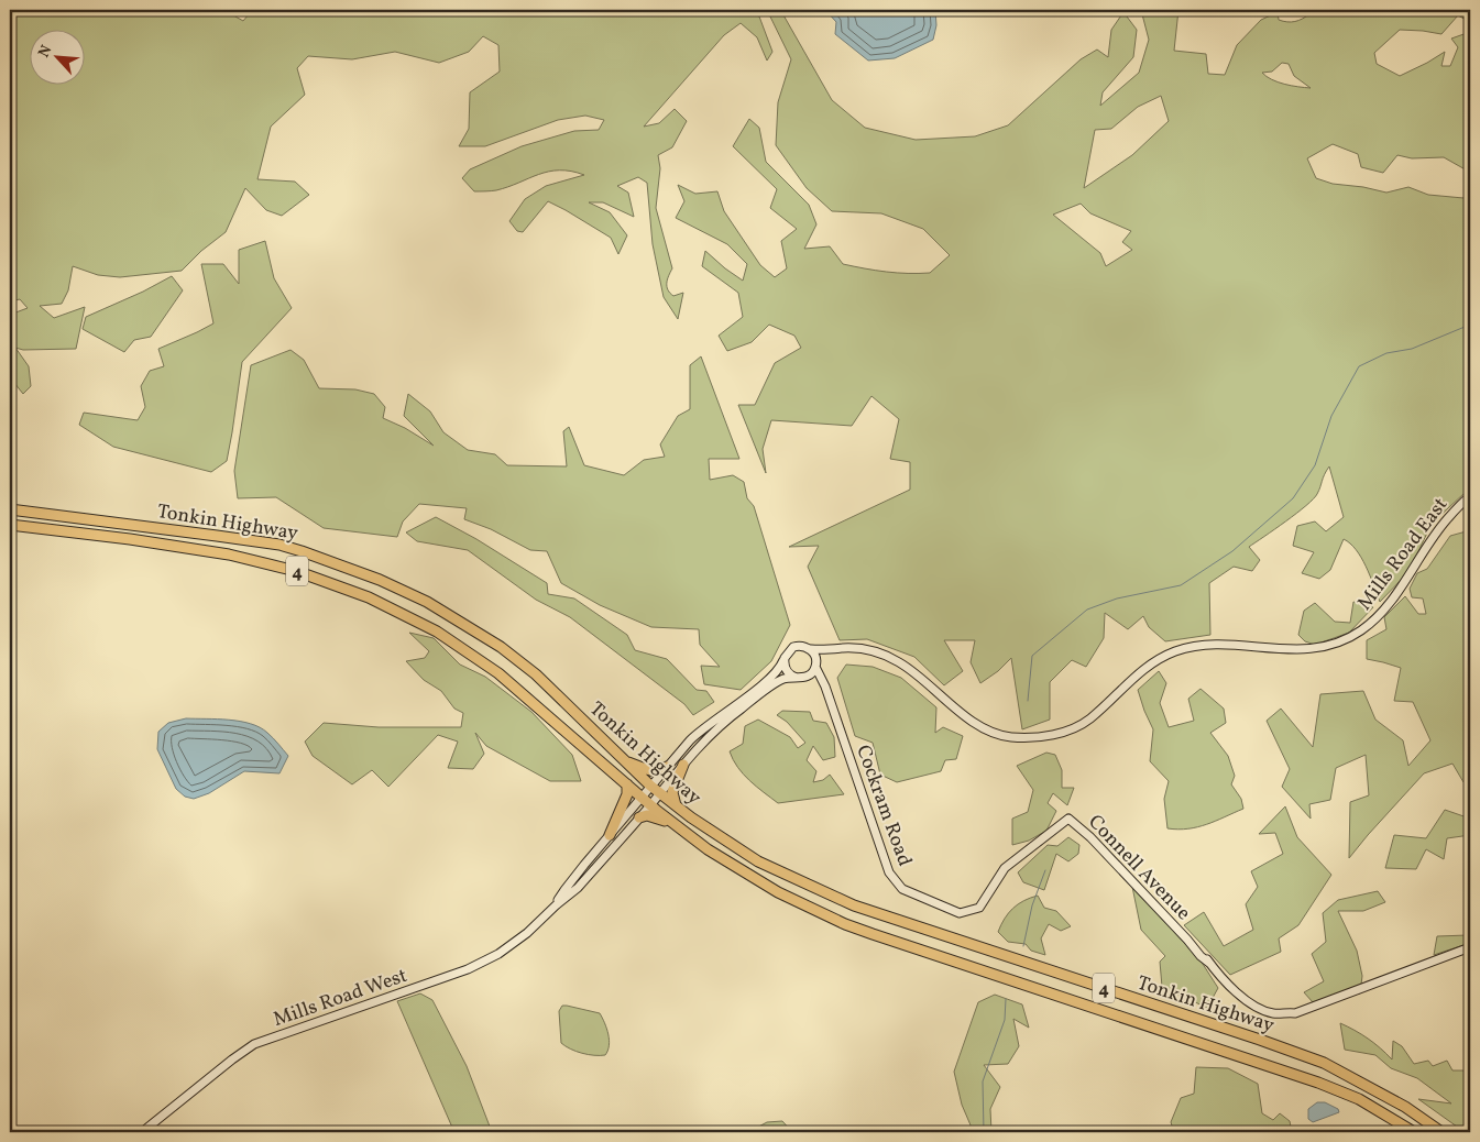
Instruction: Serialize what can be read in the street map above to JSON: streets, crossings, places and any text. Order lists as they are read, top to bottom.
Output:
{
  "streets": {
    "highway": ["Tonkin Highway", "4"],
    "main road": [
      "Mills Road East",
      "Cockram Road",
      "Connell Avenue",
      "Mills Road West"
    ]
  },
  "crossings": [
    ["Tonkin Highway", "Mills Road West"],
    ["Mills Road East", "Cockram Road"],
    ["Cockram Road", "Connell Avenue"]
  ],
  "north": "top left"
}
